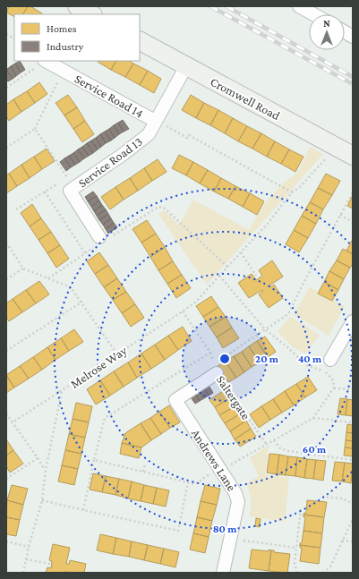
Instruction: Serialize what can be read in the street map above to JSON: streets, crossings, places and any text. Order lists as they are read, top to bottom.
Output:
{
  "streets": {
    "street": [
      "Service Road 14",
      "Cromwell Road",
      "Service Road 13",
      "Andrews Lane"
    ],
    "path": ["Melrose Way", "Saltergate"]
  },
  "crossings": [
    ["Service Road 14", "Service Road 13"],
    ["Cromwell Road", "Service Road 13"],
    ["Cromwell Road", "Melrose Way"],
    ["Saltergate", "Andrews Lane"]
  ],
  "legend": ["Homes", "Industry"],
  "north": "top",
  "rings": [
    "20 m",
    "40 m",
    "60 m",
    "80 m"
  ]
}
